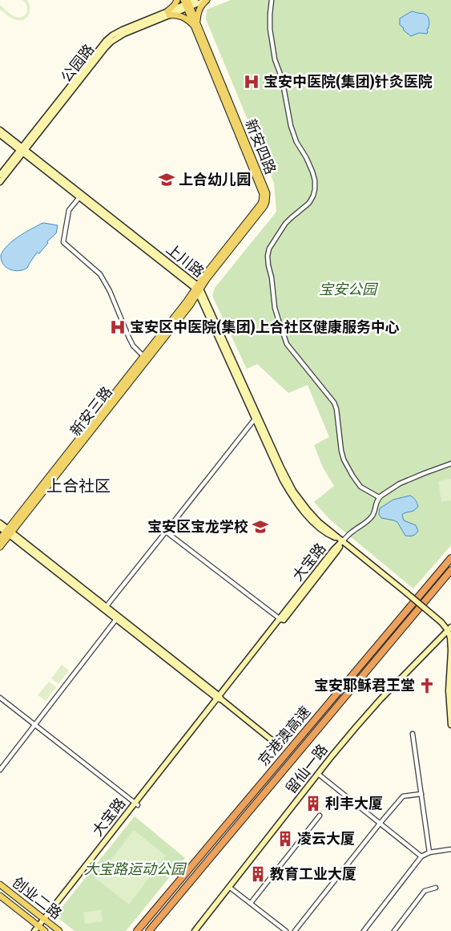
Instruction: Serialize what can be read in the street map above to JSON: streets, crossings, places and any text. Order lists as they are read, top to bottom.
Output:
{
  "streets": {
    "highway": ["京港澳高速"],
    "main road": [
      "公园路",
      "新安四路",
      "上川路",
      "新安三路",
      "大宝路",
      "留仙一路",
      "创业二路"
    ]
  },
  "crossings": [
    ["公园路", "新安四路"],
    ["公园路", "上川路"],
    ["新安四路", "上川路"],
    ["新安四路", "新安三路"],
    ["上川路", "新安三路"],
    ["上川路", "大宝路"],
    ["上川路", "留仙一路"],
    ["大宝路", "创业二路"]
  ],
  "districts": ["上合社区"],
  "parks": ["宝安公园", "大宝路运动公园"],
  "places": {
    "hospital": ["宝安中医院(集团)针灸医院", "宝安区中医院(集团)上合社区健康服务中心"],
    "school or university": ["上合幼儿园", "宝安区宝龙学校"],
    "church": ["宝安耶稣君王堂"],
    "building": ["利丰大厦", "凌云大厦", "教育工业大厦"]
  }
}
